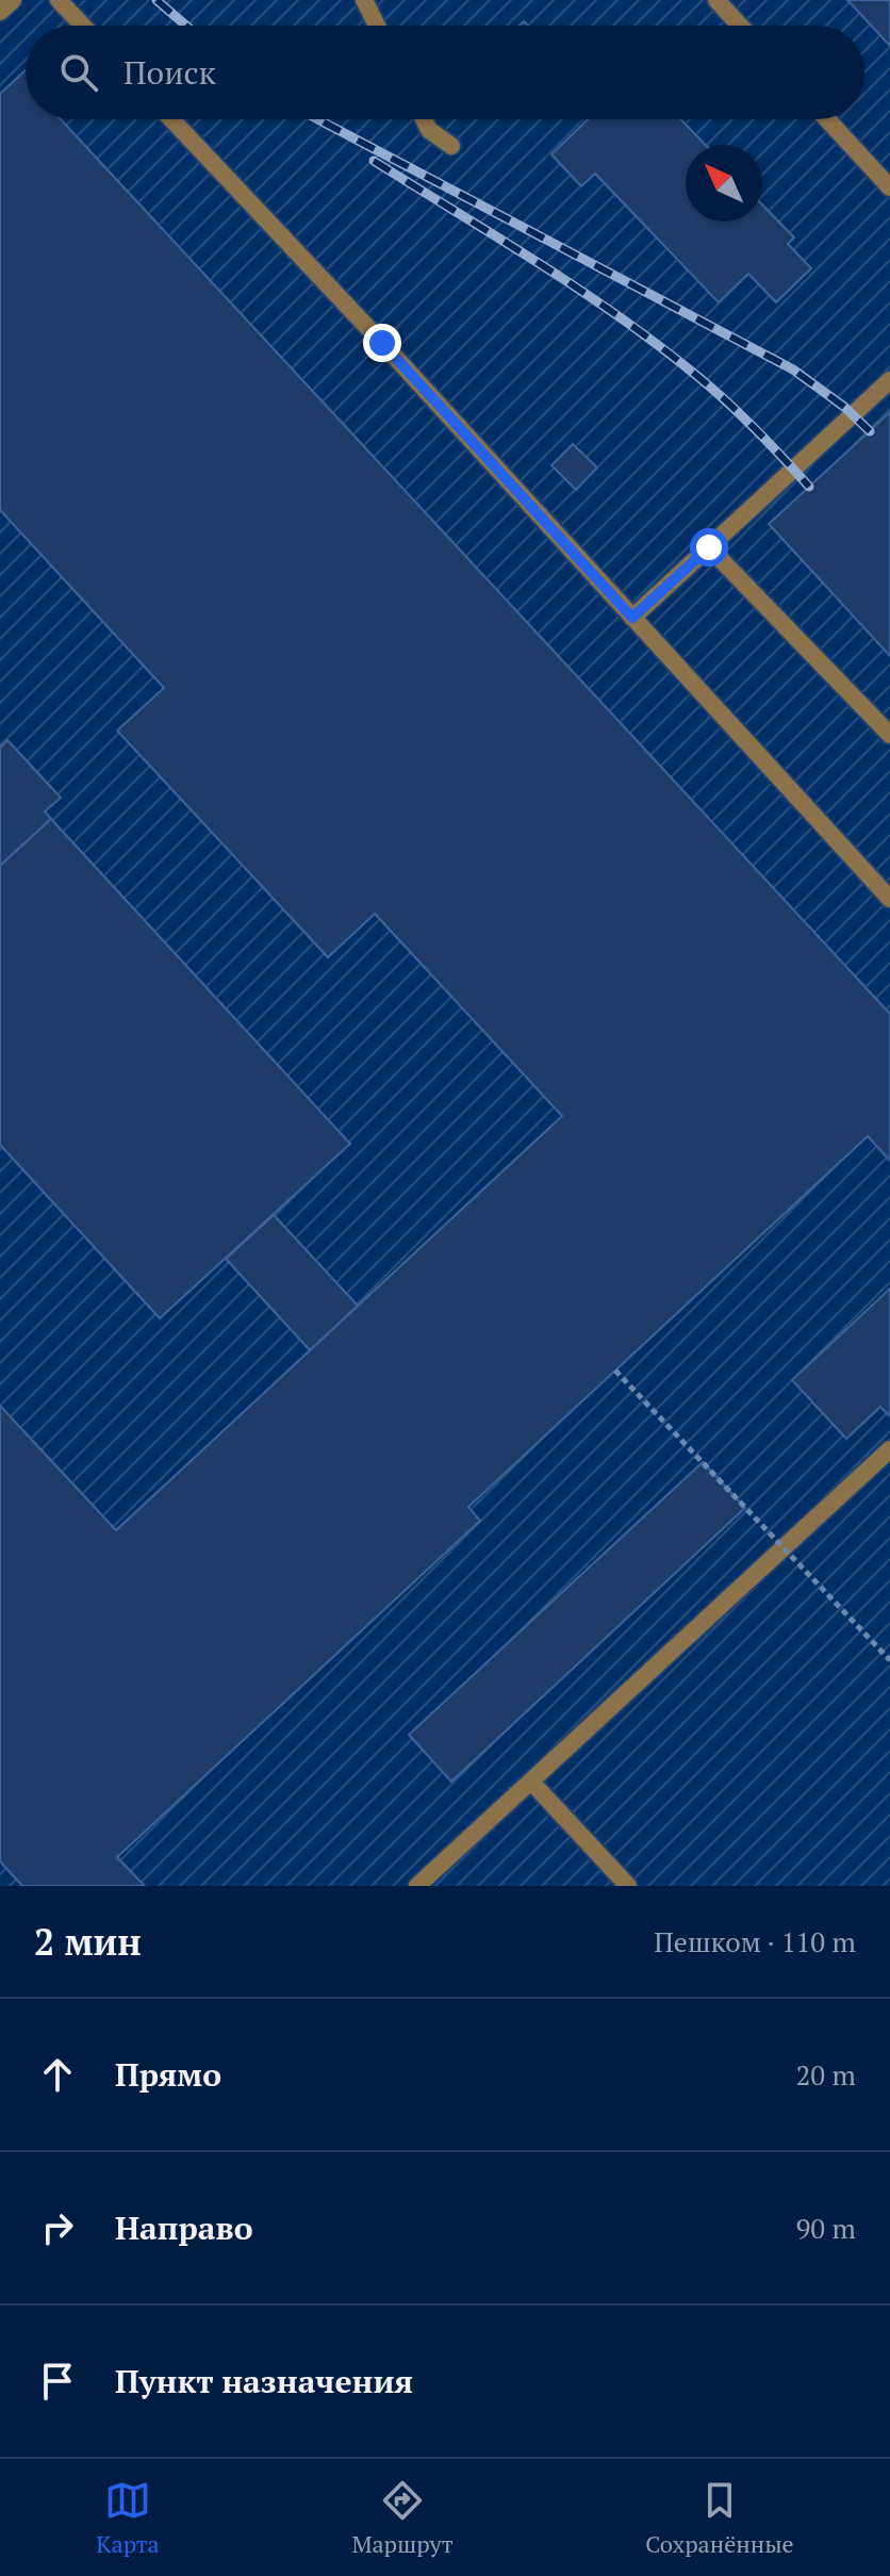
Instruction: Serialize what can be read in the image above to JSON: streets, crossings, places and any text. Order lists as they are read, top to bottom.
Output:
{
  "north": "top left",
  "page": {
    "search": "Поиск",
    "heading": ["2 мин", "Пешком · 110 m"],
    "list": [
      ["Прямо", "20 m"],
      ["Направо", "90 m"],
      "Пункт назначения"
    ],
    "nav": ["Карта", "Маршрут", "Сохранённые"]
  }
}
